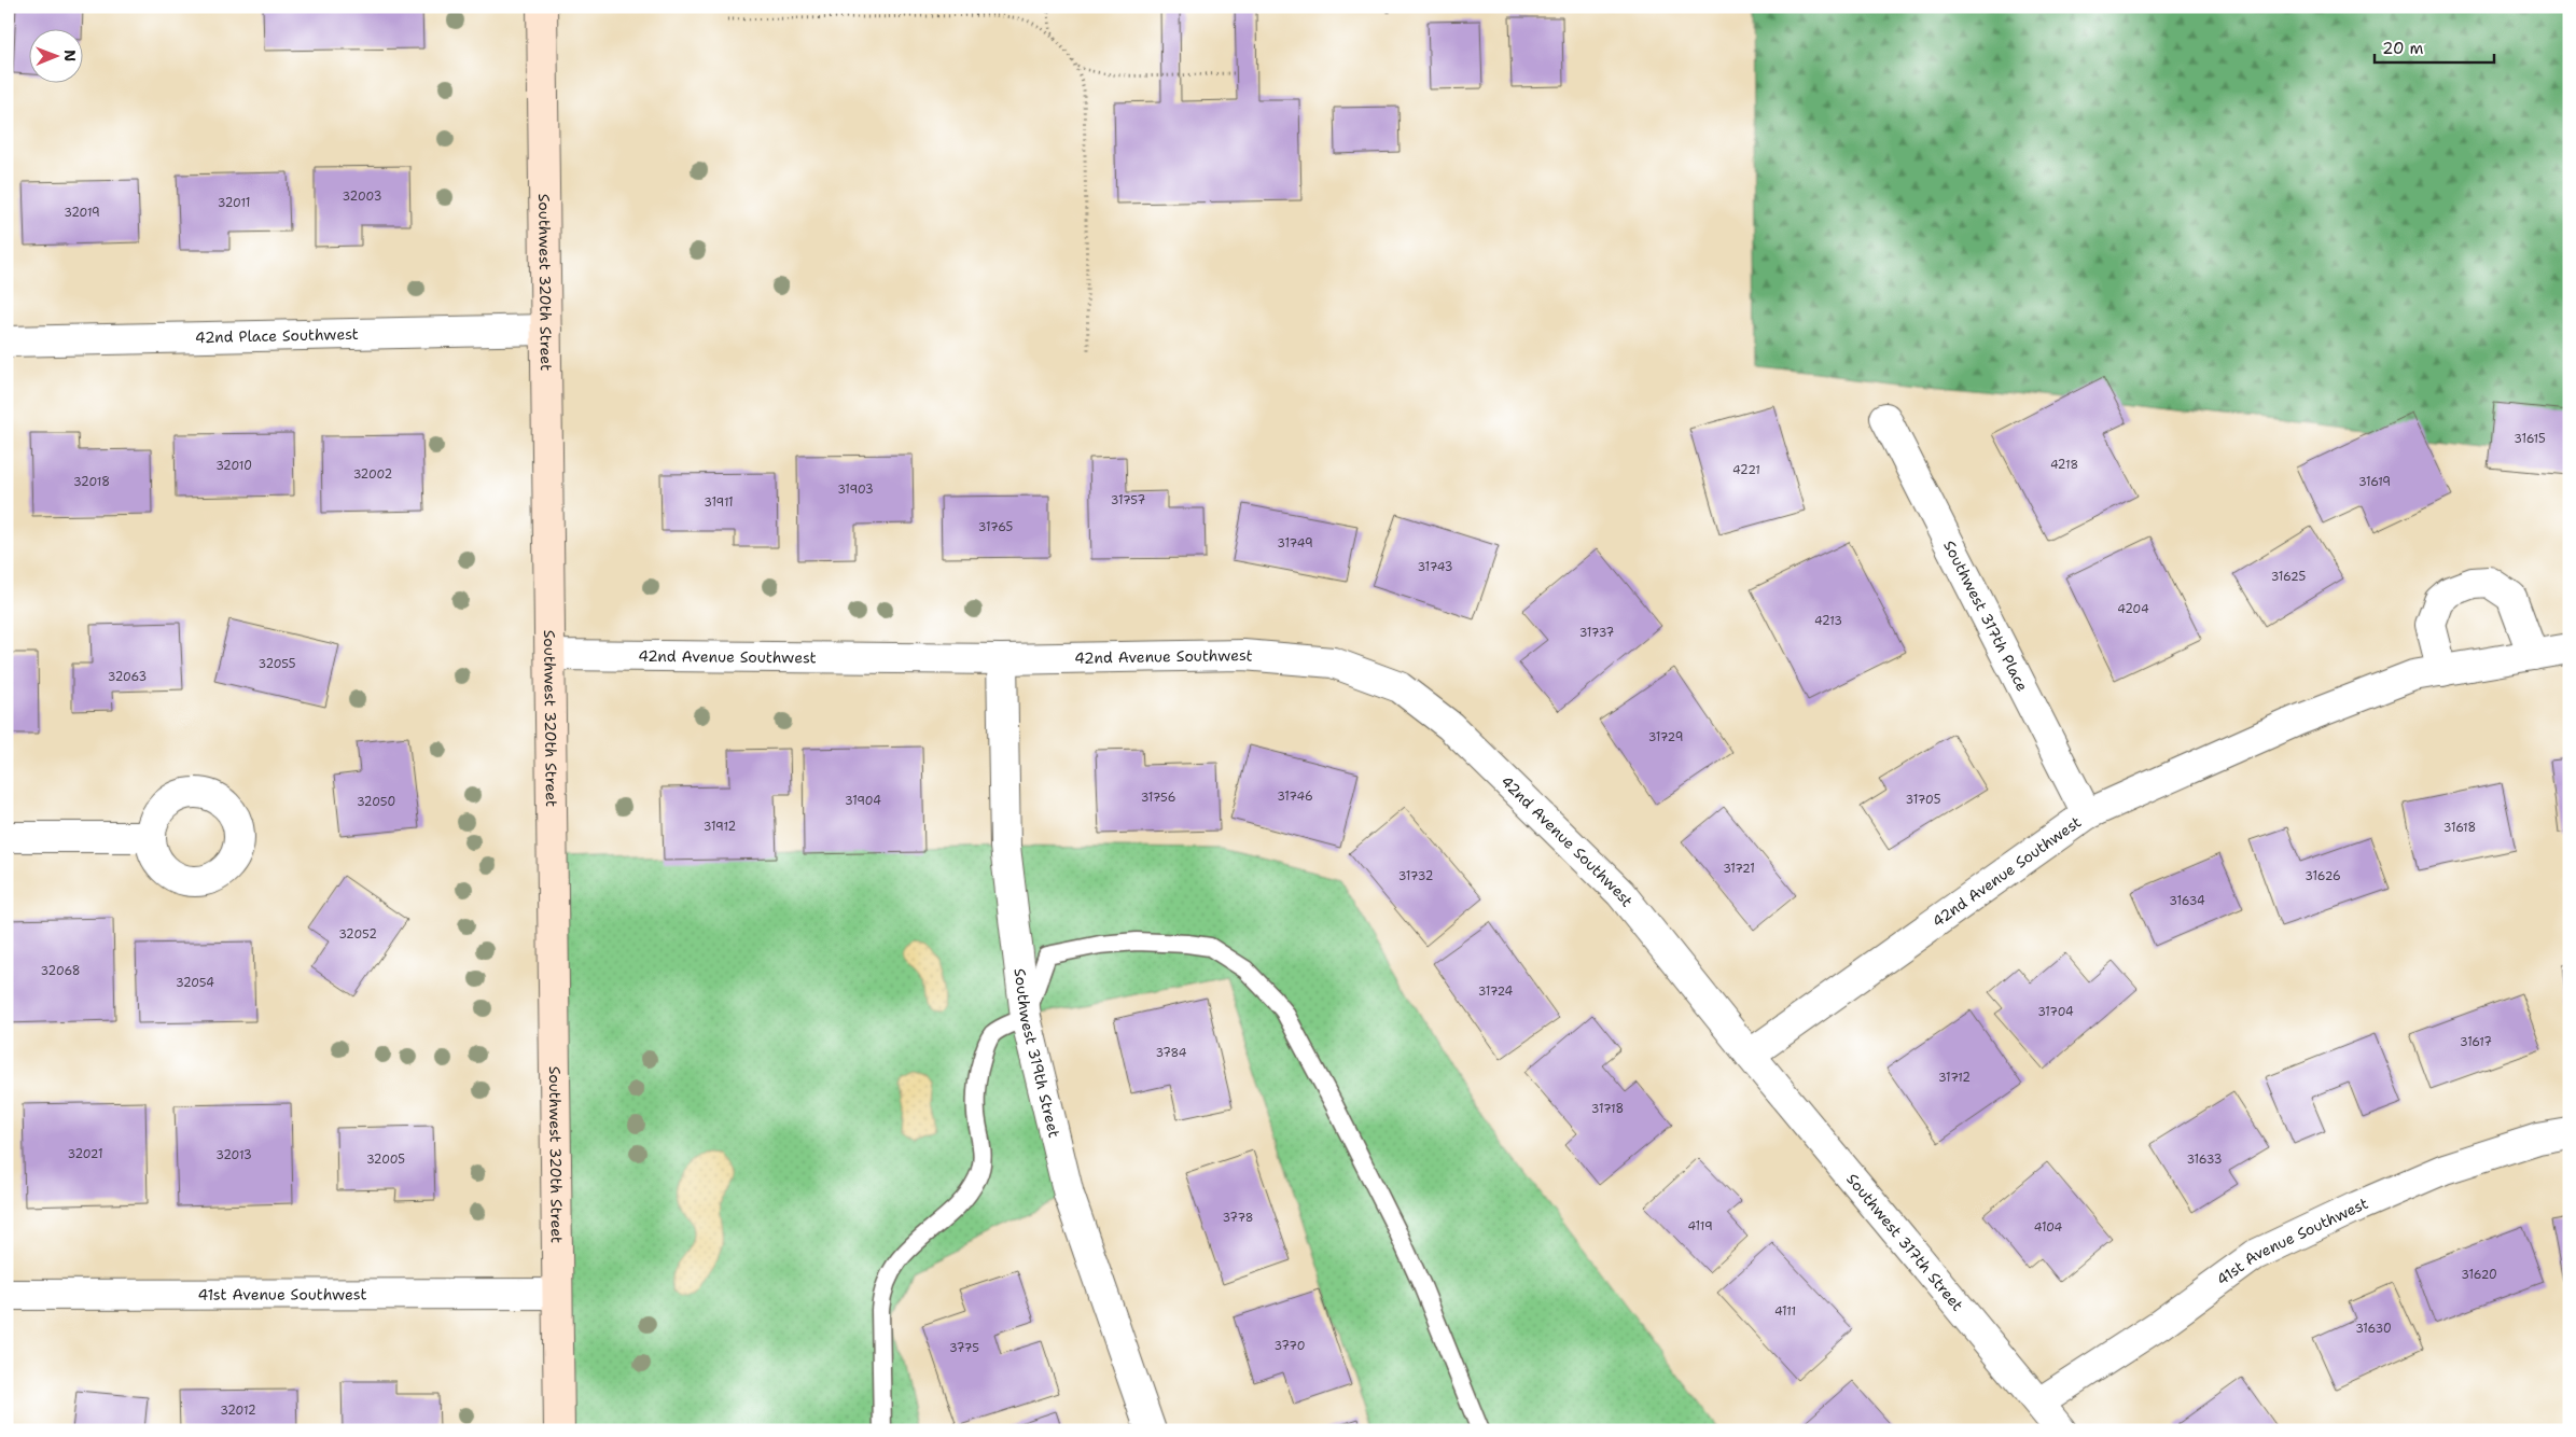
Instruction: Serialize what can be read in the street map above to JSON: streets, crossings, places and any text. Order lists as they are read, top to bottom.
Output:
{
  "streets": {
    "main road": ["Southwest 320th Street"],
    "street": [
      "42nd Place Southwest",
      "Southwest 317th Place",
      "42nd Avenue Southwest",
      "Southwest 319th Street",
      "Southwest 317th Street",
      "41st Avenue Southwest"
    ]
  },
  "crossings": [
    ["Southwest 320th Street", "42nd Place Southwest"],
    ["Southwest 320th Street", "42nd Avenue Southwest"],
    ["Southwest 320th Street", "41st Avenue Southwest"],
    ["Southwest 317th Place", "42nd Avenue Southwest"],
    ["42nd Avenue Southwest", "Southwest 319th Street"],
    ["42nd Avenue Southwest", "Southwest 317th Street"],
    ["Southwest 317th Street", "41st Avenue Southwest"]
  ],
  "house_numbers": [
    "32003",
    "32011",
    "32019",
    "31615",
    "4218",
    "32010",
    "4221",
    "32002",
    "32018",
    "31619",
    "31903",
    "31757",
    "31911",
    "31765",
    "31749",
    "31743",
    "31625",
    "4204",
    "4213",
    "31737",
    "32055",
    "32063",
    "31729",
    "31746",
    "31756",
    "31705",
    "31904",
    "32050",
    "31912",
    "31618",
    "31721",
    "31732",
    "31626",
    "31634",
    "32052",
    "32068",
    "32054",
    "31724",
    "31704",
    "31617",
    "3784",
    "31712",
    "31718",
    "32021",
    "32013",
    "32005",
    "31633",
    "3778",
    "4119",
    "4104",
    "31620",
    "4111",
    "31630",
    "3770",
    "3775",
    "32012"
  ],
  "scale_bar": "20 m",
  "north": "right"
}
